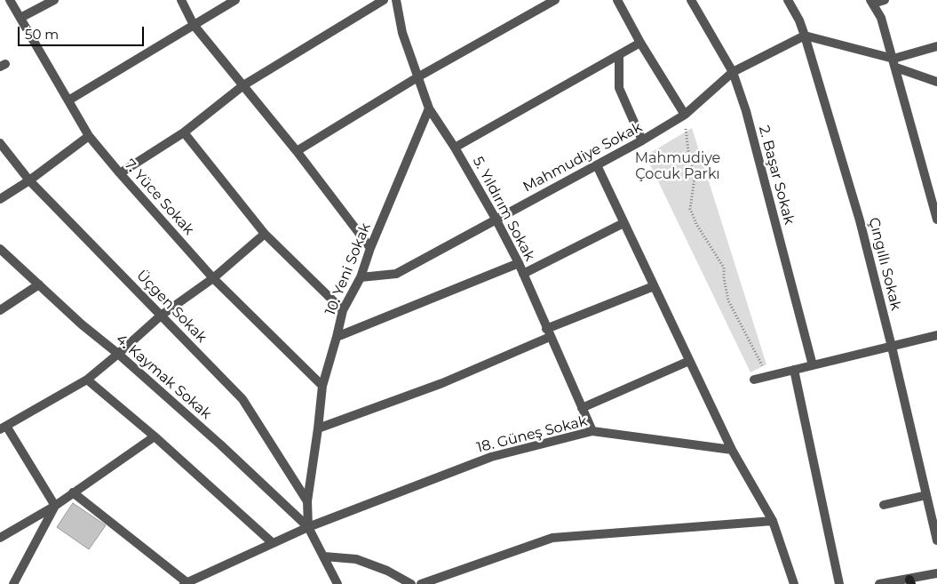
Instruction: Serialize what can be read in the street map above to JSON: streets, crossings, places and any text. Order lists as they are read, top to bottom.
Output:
{
  "streets": {
    "street": [
      "Mahmudiye Sokak",
      "2. Başar Sokak",
      "7. Yüce Sokak",
      "5. Yıldırım Sokak",
      "Çıngıllı Sokak",
      "10. Yeni Sokak",
      "Üçgen Sokak",
      "4. Kaymak Sokak",
      "18. Güneş Sokak"
    ]
  },
  "crossings": [
    ["Mahmudiye Sokak", "2. Başar Sokak"],
    ["Mahmudiye Sokak", "5. Yıldırım Sokak"],
    ["Mahmudiye Sokak", "Çıngıllı Sokak"],
    ["Mahmudiye Sokak", "10. Yeni Sokak"],
    ["7. Yüce Sokak", "10. Yeni Sokak"],
    ["5. Yıldırım Sokak", "10. Yeni Sokak"],
    ["5. Yıldırım Sokak", "18. Güneş Sokak"],
    ["10. Yeni Sokak", "Üçgen Sokak"],
    ["10. Yeni Sokak", "4. Kaymak Sokak"],
    ["10. Yeni Sokak", "18. Güneş Sokak"],
    ["4. Kaymak Sokak", "18. Güneş Sokak"]
  ],
  "parks": ["Mahmudiye Çocuk Parkı"],
  "scale_bar": "50 m"
}
